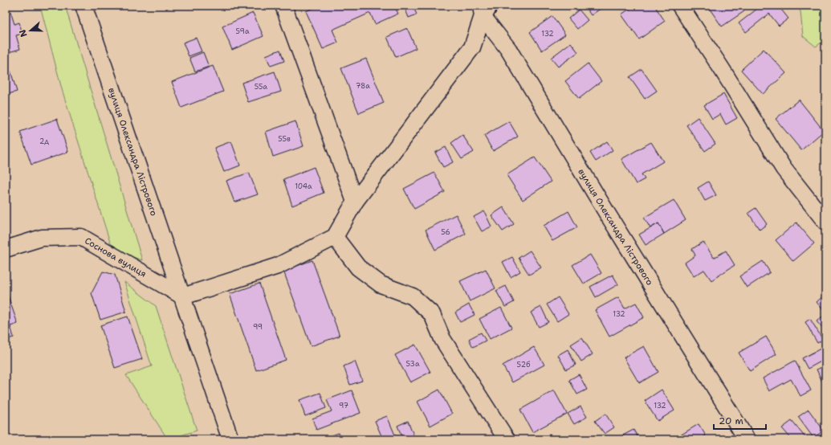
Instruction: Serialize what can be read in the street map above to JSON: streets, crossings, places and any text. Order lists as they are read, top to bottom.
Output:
{
  "streets": {
    "street": ["вулиця Олександра Лістрового", "Соснова вулиця"]
  },
  "crossings": [
    ["вулиця Олександра Лістрового", "Соснова вулиця"]
  ],
  "house_numbers": [
    "59а",
    "132",
    "78а",
    "55а",
    "55в",
    "2д",
    "104а",
    "56",
    "132",
    "99",
    "53а",
    "52б",
    "97",
    "132"
  ],
  "scale_bar": "20 m",
  "north": "left"
}
